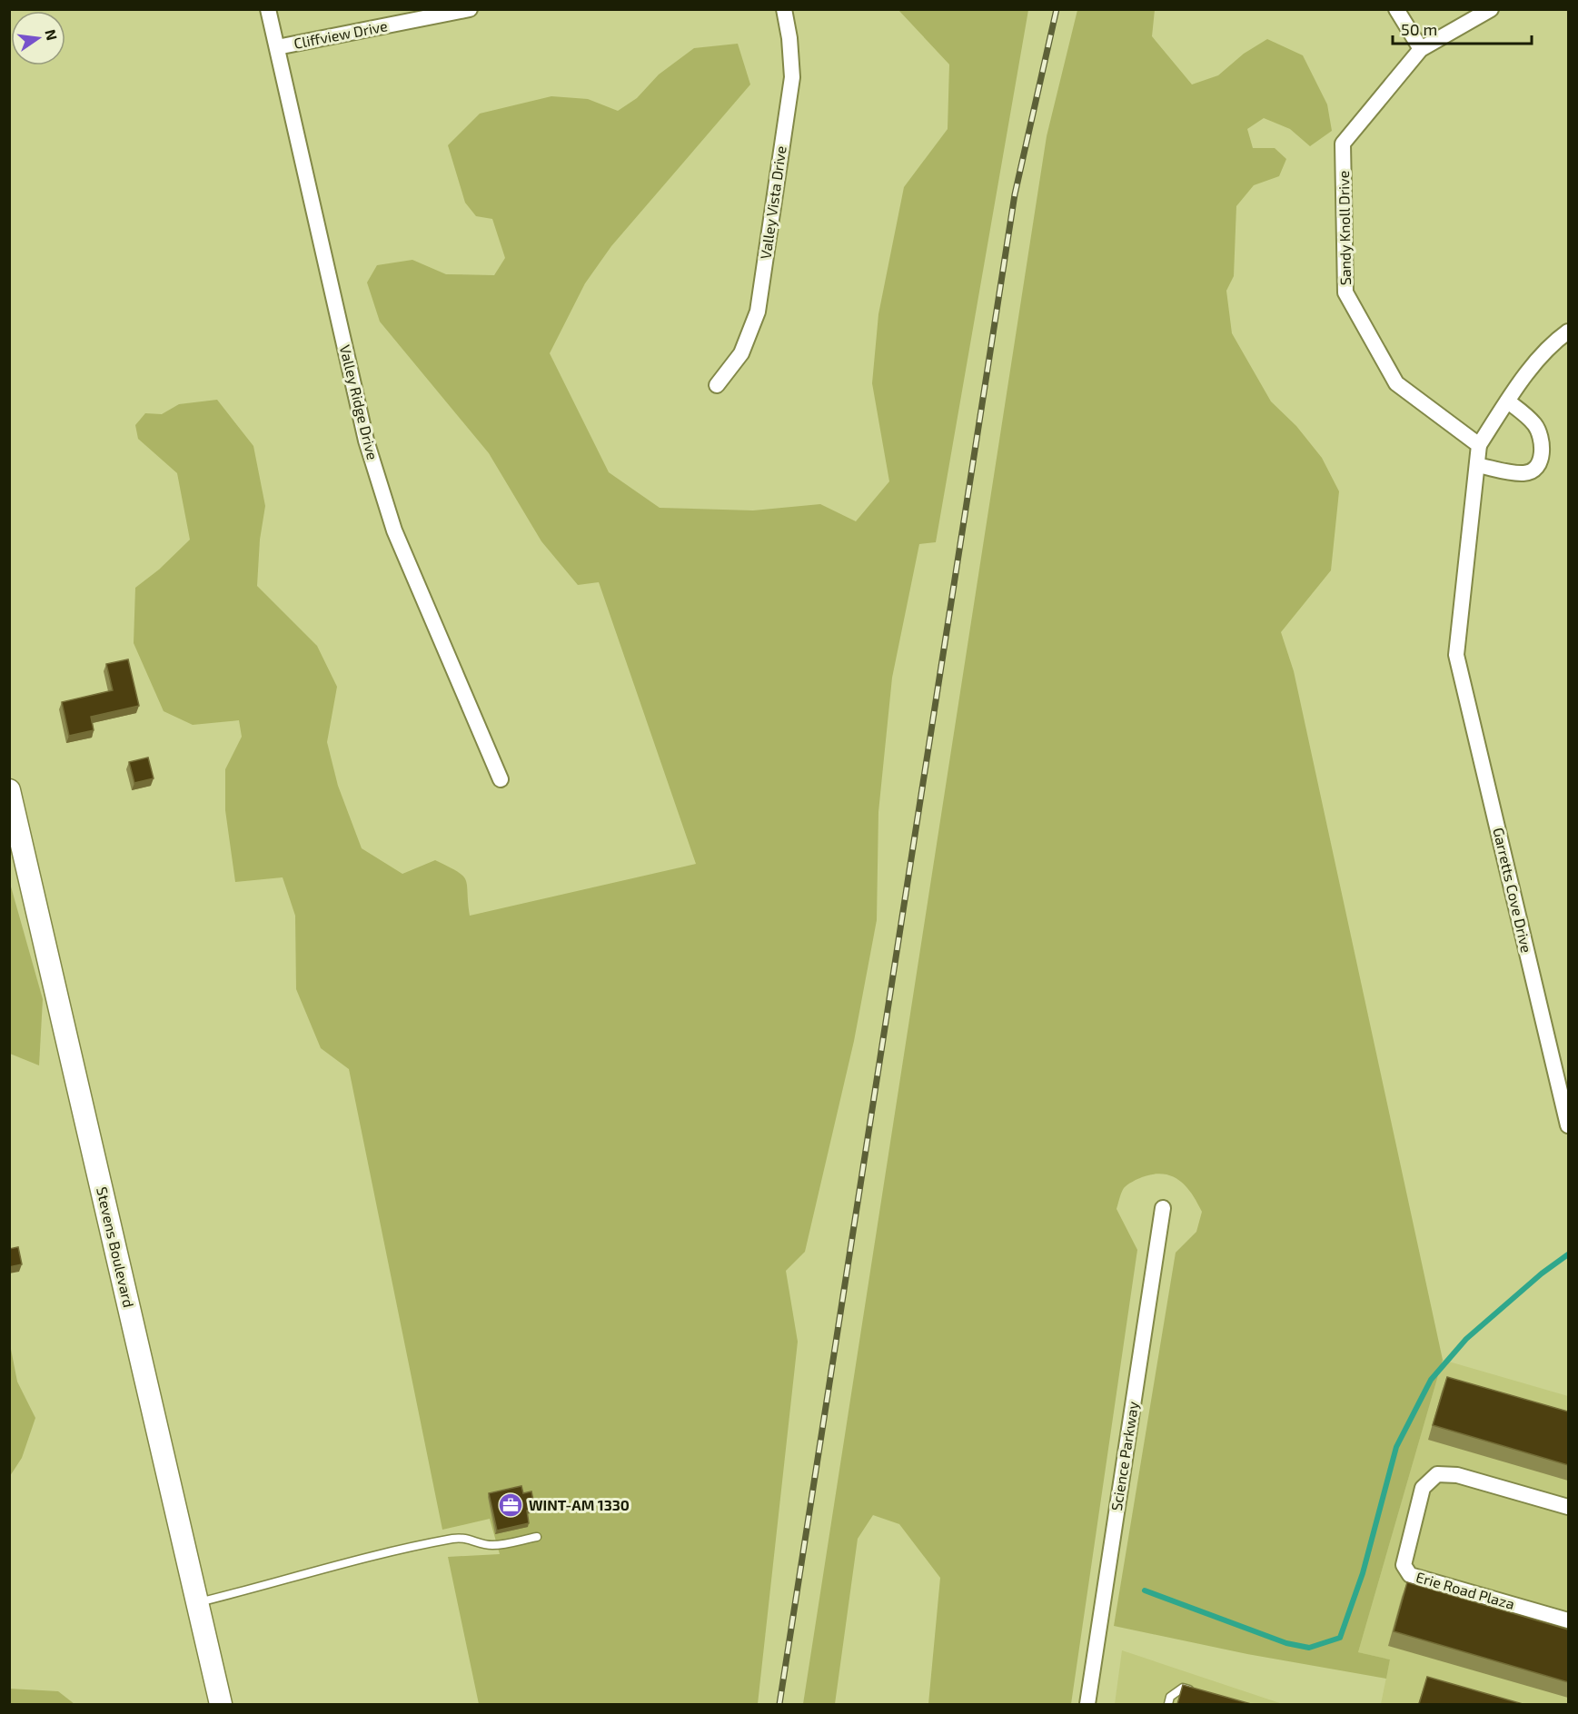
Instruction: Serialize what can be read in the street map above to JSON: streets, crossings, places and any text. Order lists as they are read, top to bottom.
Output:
{
  "streets": {
    "street": [
      "Cliffview Drive",
      "Valley Vista Drive",
      "Sandy Knoll Drive",
      "Valley Ridge Drive",
      "Garretts Cove Drive",
      "Stevens Boulevard",
      "Science Parkway",
      "Erie Road Plaza"
    ]
  },
  "crossings": [
    ["Cliffview Drive", "Valley Ridge Drive"]
  ],
  "places": {
    "office": ["WINT-AM 1330"]
  },
  "scale_bar": "50 m",
  "north": "right"
}
